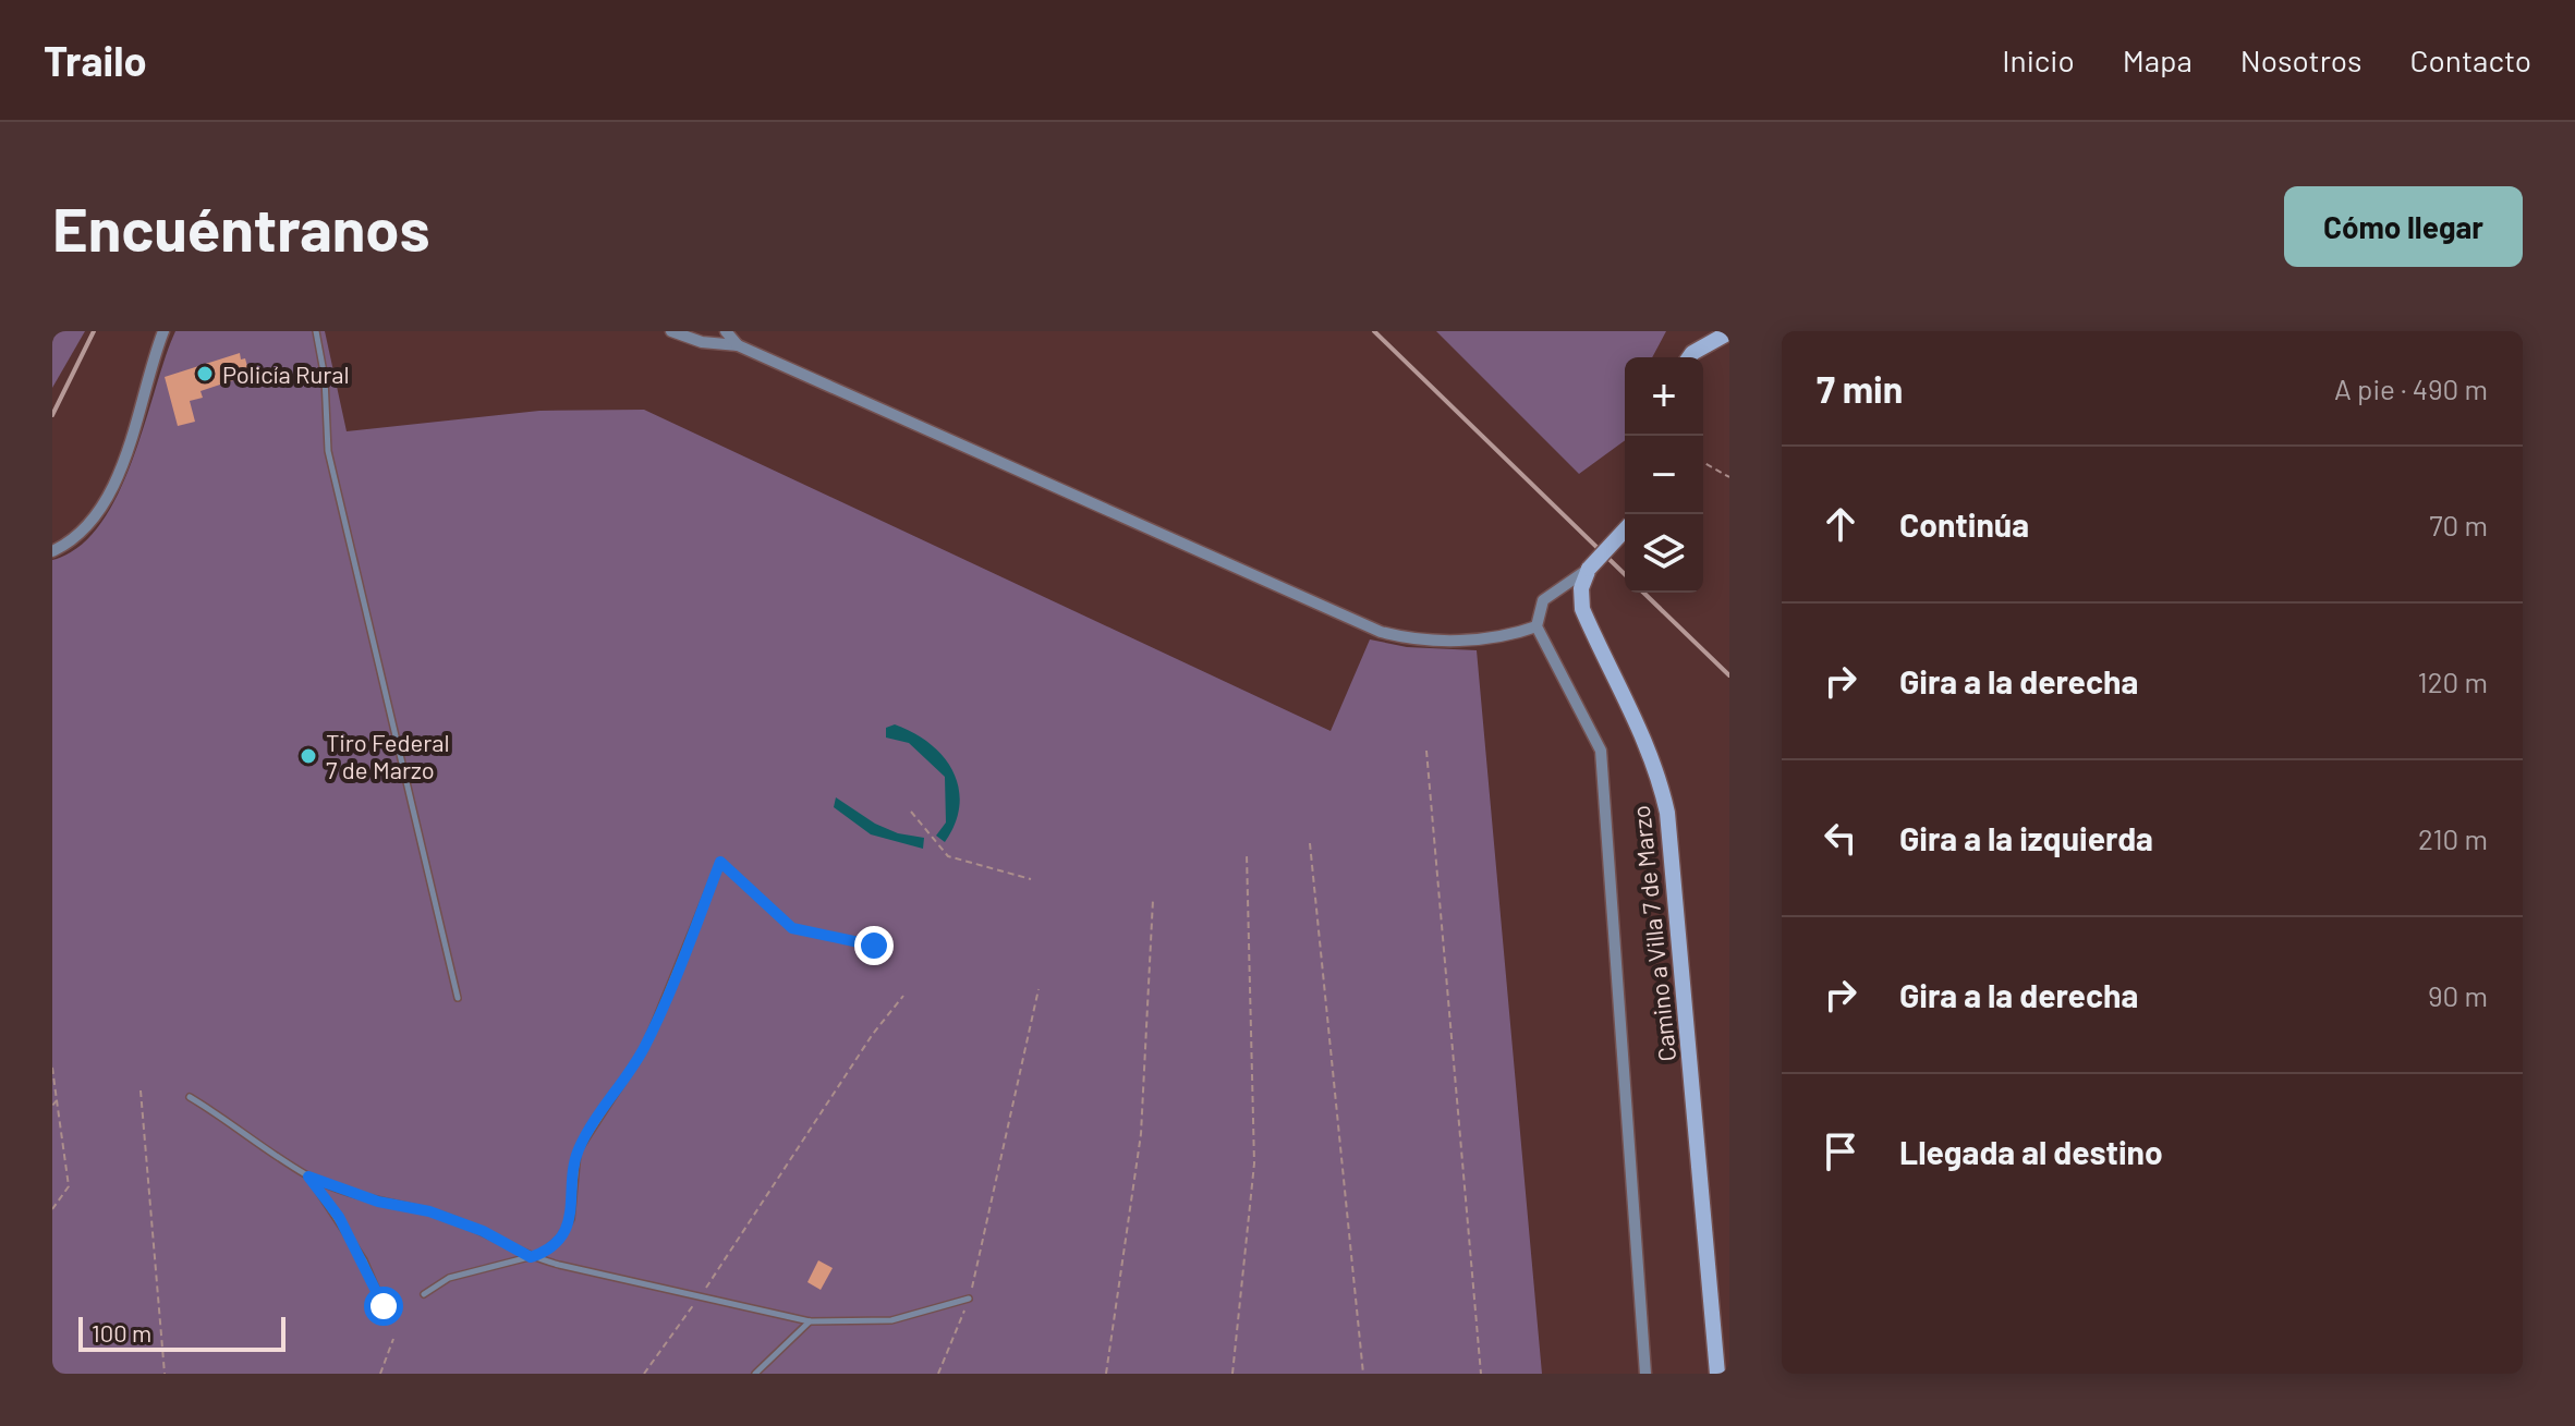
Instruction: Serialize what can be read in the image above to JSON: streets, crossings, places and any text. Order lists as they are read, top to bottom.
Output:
{
  "streets": {
    "street": ["Camino a Villa 7 de Marzo"]
  },
  "places": ["Policía Rural", "Tiro Federal 7 de Marzo"],
  "scale_bar": "100 m",
  "page": {
    "header": "Trailo",
    "nav": [
      "Inicio",
      "Mapa",
      "Nosotros",
      "Contacto"
    ],
    "buttons": "Cómo llegar",
    "title": "Encuéntranos",
    "heading": ["7 min", "A pie · 490 m"],
    "map_buttons": ["+", "−"],
    "list": [
      ["Continúa", "70 m"],
      ["Gira a la derecha", "120 m"],
      ["Gira a la izquierda", "210 m"],
      ["Gira a la derecha", "90 m"],
      "Llegada al destino"
    ],
    "scale": "100 m"
  }
}
